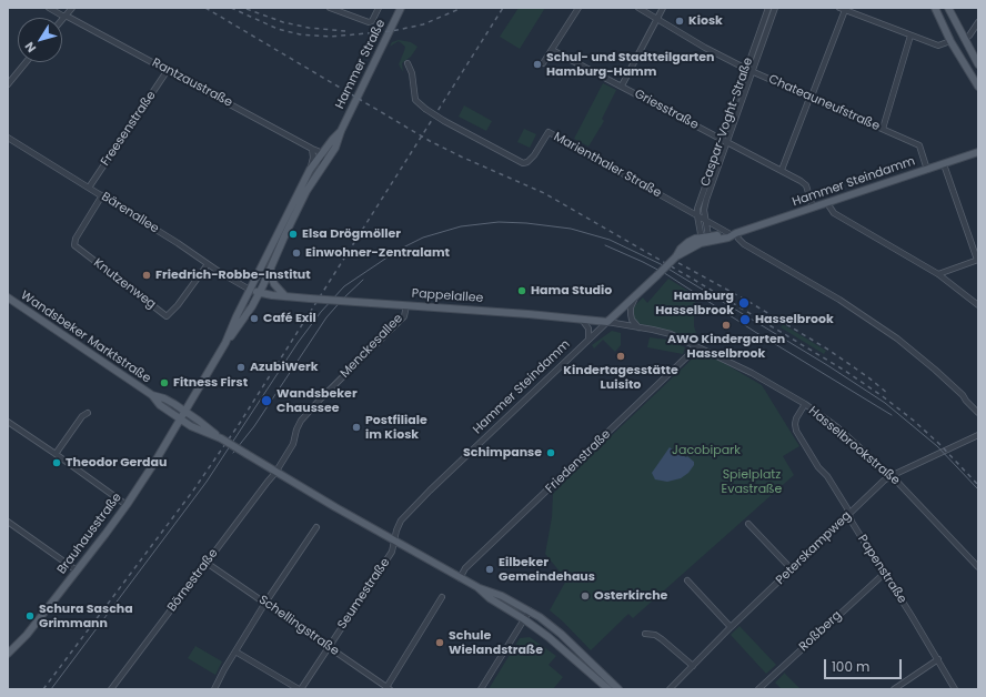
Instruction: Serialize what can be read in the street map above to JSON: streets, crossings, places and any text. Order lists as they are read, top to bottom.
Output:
{
  "streets": {
    "main road": [
      "Hammer Straße",
      "Hammer Steindamm",
      "Pappelallee",
      "Wandsbeker Marktstraße",
      "Brauhausstraße"
    ],
    "street": [
      "Rantzaustraße",
      "Chateauneufstraße",
      "Griesstraße",
      "Caspar-Voght-Straße",
      "Freesenstraße",
      "Marienthaler Straße",
      "Bärenallee",
      "Knutzenweg",
      "Menckesallee",
      "Hasselbrookstraße",
      "Friedenstraße",
      "Peterskampweg",
      "Papenstraße",
      "Börnestraße",
      "Seumestraße",
      "Schellingstraße",
      "Roßberg"
    ]
  },
  "crossings": [
    ["Hammer Straße", "Rantzaustraße"],
    ["Hammer Straße", "Bärenallee"],
    ["Hammer Straße", "Pappelallee"],
    ["Hammer Straße", "Wandsbeker Marktstraße"],
    ["Hammer Straße", "Brauhausstraße"],
    ["Rantzaustraße", "Freesenstraße"],
    ["Chateauneufstraße", "Caspar-Voght-Straße"],
    ["Chateauneufstraße", "Hammer Steindamm"],
    ["Griesstraße", "Caspar-Voght-Straße"],
    ["Griesstraße", "Hammer Steindamm"],
    ["Caspar-Voght-Straße", "Marienthaler Straße"],
    ["Caspar-Voght-Straße", "Hammer Steindamm"],
    ["Freesenstraße", "Bärenallee"],
    ["Marienthaler Straße", "Hammer Steindamm"],
    ["Hammer Steindamm", "Pappelallee"],
    ["Hammer Steindamm", "Hasselbrookstraße"],
    ["Hammer Steindamm", "Seumestraße"],
    ["Bärenallee", "Knutzenweg"],
    ["Bärenallee", "Pappelallee"],
    ["Pappelallee", "Menckesallee"],
    ["Pappelallee", "Hasselbrookstraße"],
    ["Wandsbeker Marktstraße", "Brauhausstraße"],
    ["Menckesallee", "Börnestraße"],
    ["Hasselbrookstraße", "Friedenstraße"],
    ["Hasselbrookstraße", "Peterskampweg"],
    ["Hasselbrookstraße", "Papenstraße"],
    ["Peterskampweg", "Papenstraße"],
    ["Papenstraße", "Roßberg"],
    ["Börnestraße", "Schellingstraße"],
    ["Seumestraße", "Schellingstraße"]
  ],
  "parks": ["Jacobipark", "Spielplatz Evastraße"],
  "places": [
    "Kiosk",
    "Schul- und Stadtteilgarten Hamburg-Hamm",
    "Elsa Drögmöller",
    "Einwohner-Zentralamt",
    "Friedrich-Robbe-Institut",
    "Hama Studio",
    "Hamburg Hasselbrook",
    "Café Exil",
    "Hasselbrook",
    "AWO Kindergarten Hasselbrook",
    "Kindertagesstätte Luisito",
    "AzubiWerk",
    "Fitness First",
    "Wandsbeker Chaussee",
    "Postfiliale im Kiosk",
    "Schimpanse",
    "Theodor Gerdau",
    "Eilbeker Gemeindehaus",
    "Osterkirche",
    "Schura Sascha Grimmann",
    "Schule Wielandstraße"
  ],
  "scale_bar": "100 m",
  "north": "bottom left"
}
